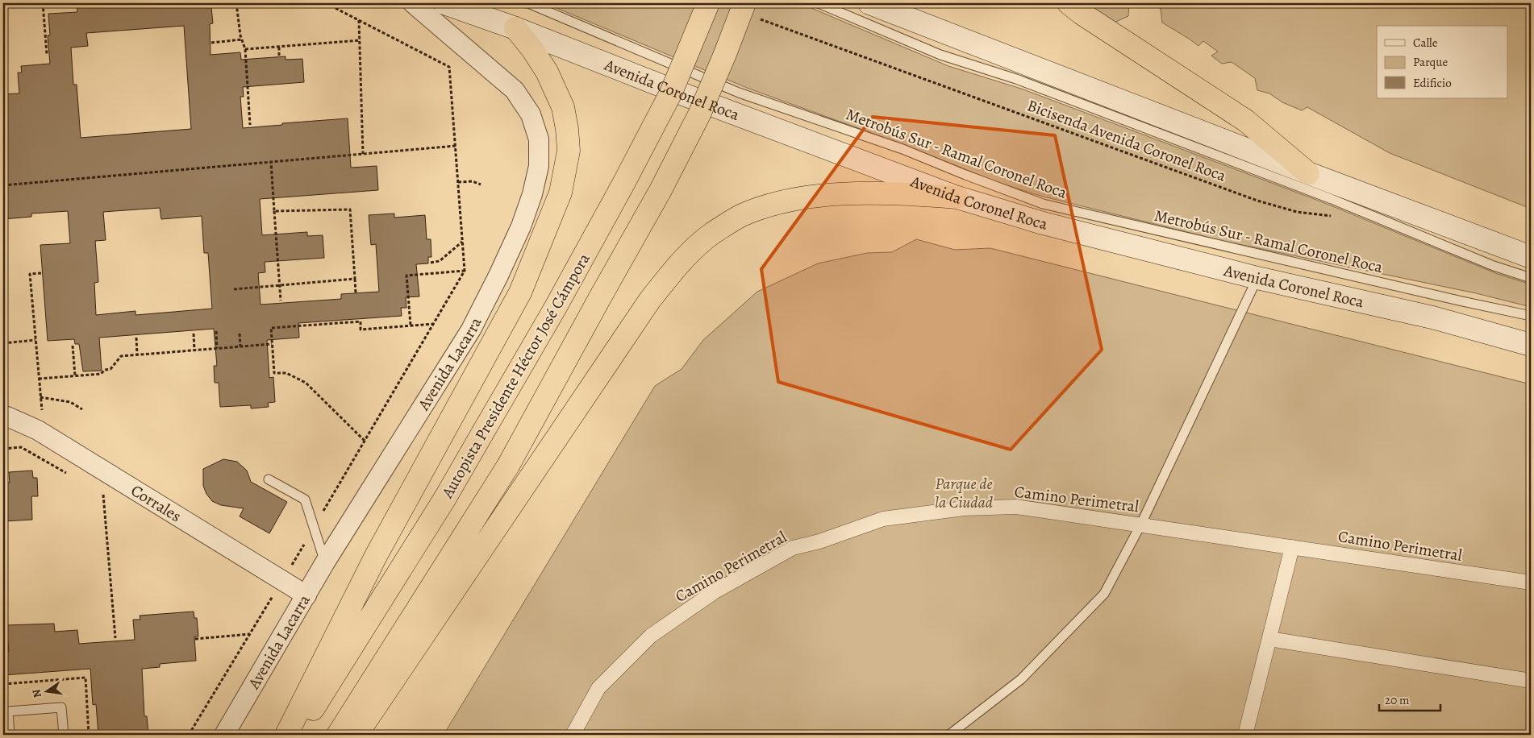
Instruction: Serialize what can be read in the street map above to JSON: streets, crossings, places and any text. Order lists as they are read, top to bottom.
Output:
{
  "streets": {
    "highway": ["Autopista Presidente Héctor José Cámpora"],
    "main road": ["Avenida Coronel Roca"],
    "street": ["Avenida Lacarra", "Camino Perimetral", "Corrales"],
    "lane": ["Metrobús Sur - Ramal Coronel Roca"],
    "path": ["Bicisenda Avenida Coronel Roca"]
  },
  "crossings": [
    ["Avenida Lacarra", "Corrales"]
  ],
  "parks": ["Parque de la Ciudad"],
  "legend": ["Calle", "Parque", "Edificio"],
  "scale_bar": "20 m",
  "north": "left"
}
